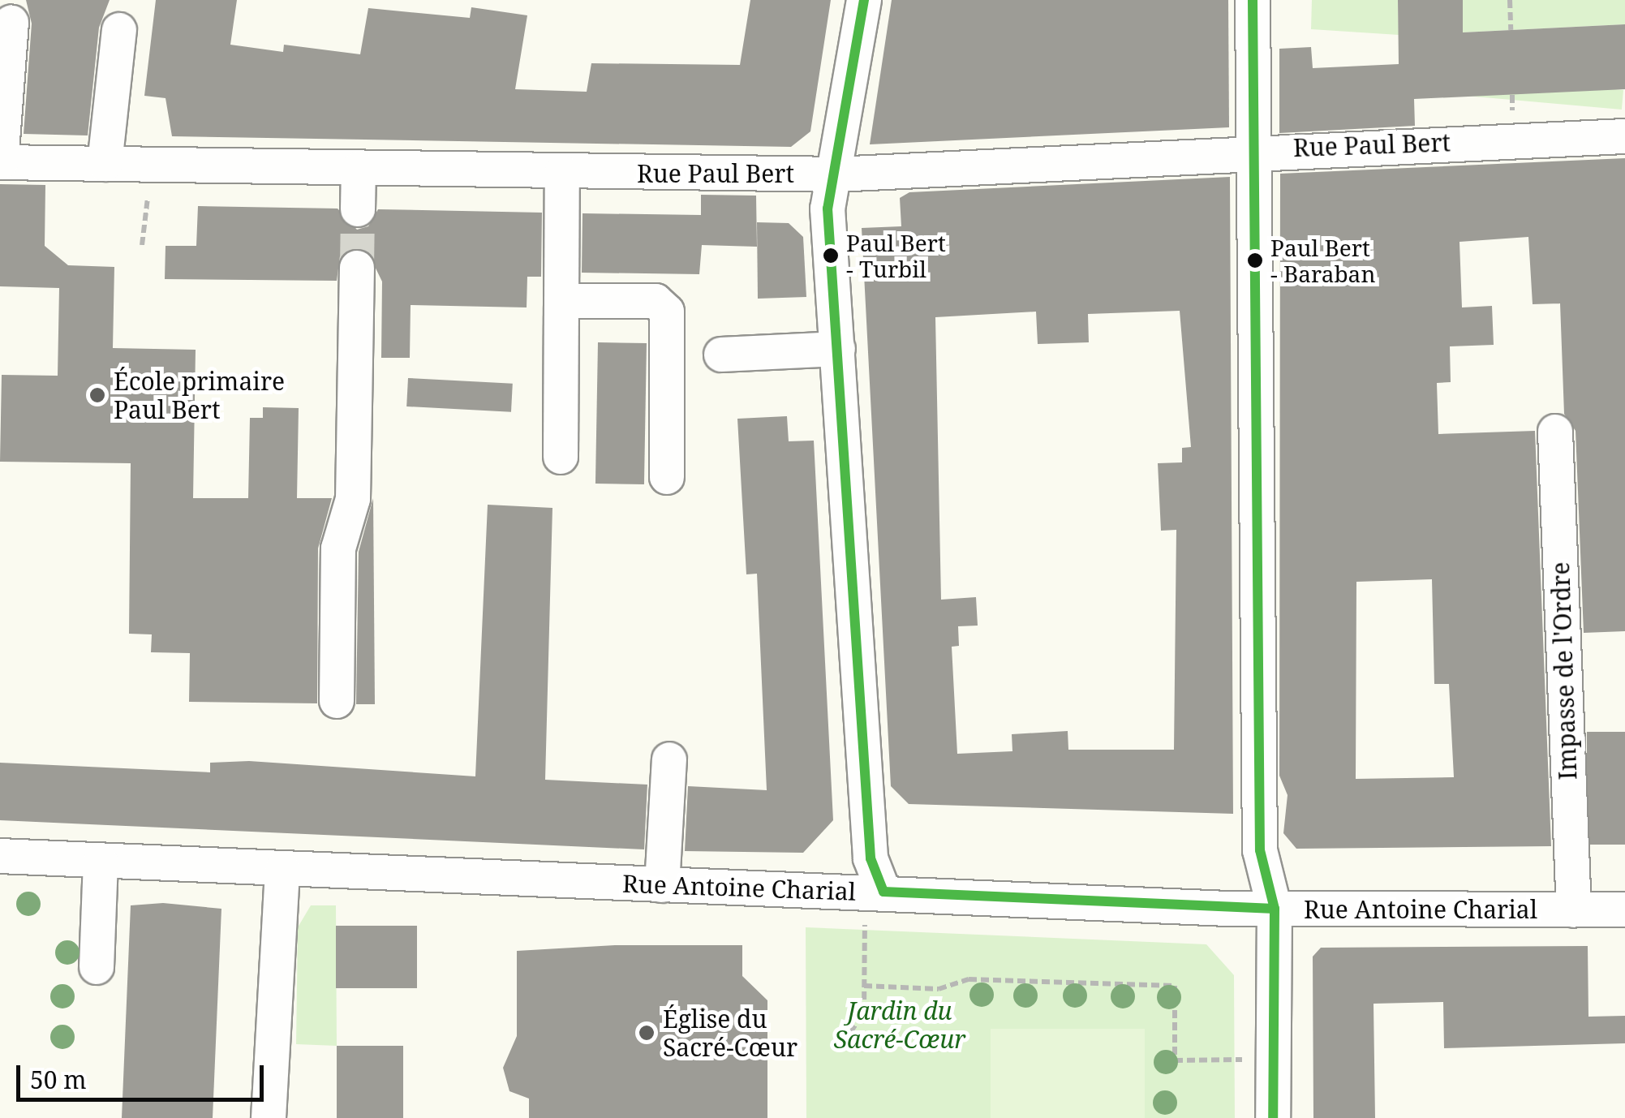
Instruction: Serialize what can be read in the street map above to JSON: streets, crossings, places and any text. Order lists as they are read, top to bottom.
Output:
{
  "streets": {
    "street": ["Rue Paul Bert", "Impasse de l'Ordre", "Rue Antoine Charial"]
  },
  "crossings": [
    ["Impasse de l'Ordre", "Rue Antoine Charial"]
  ],
  "parks": ["Jardin du Sacré-Cœur"],
  "places": [
    "Paul Bert - Turbil",
    "Paul Bert - Baraban",
    "École primaire Paul Bert",
    "Église du Sacré-Cœur"
  ],
  "scale_bar": "50 m"
}
